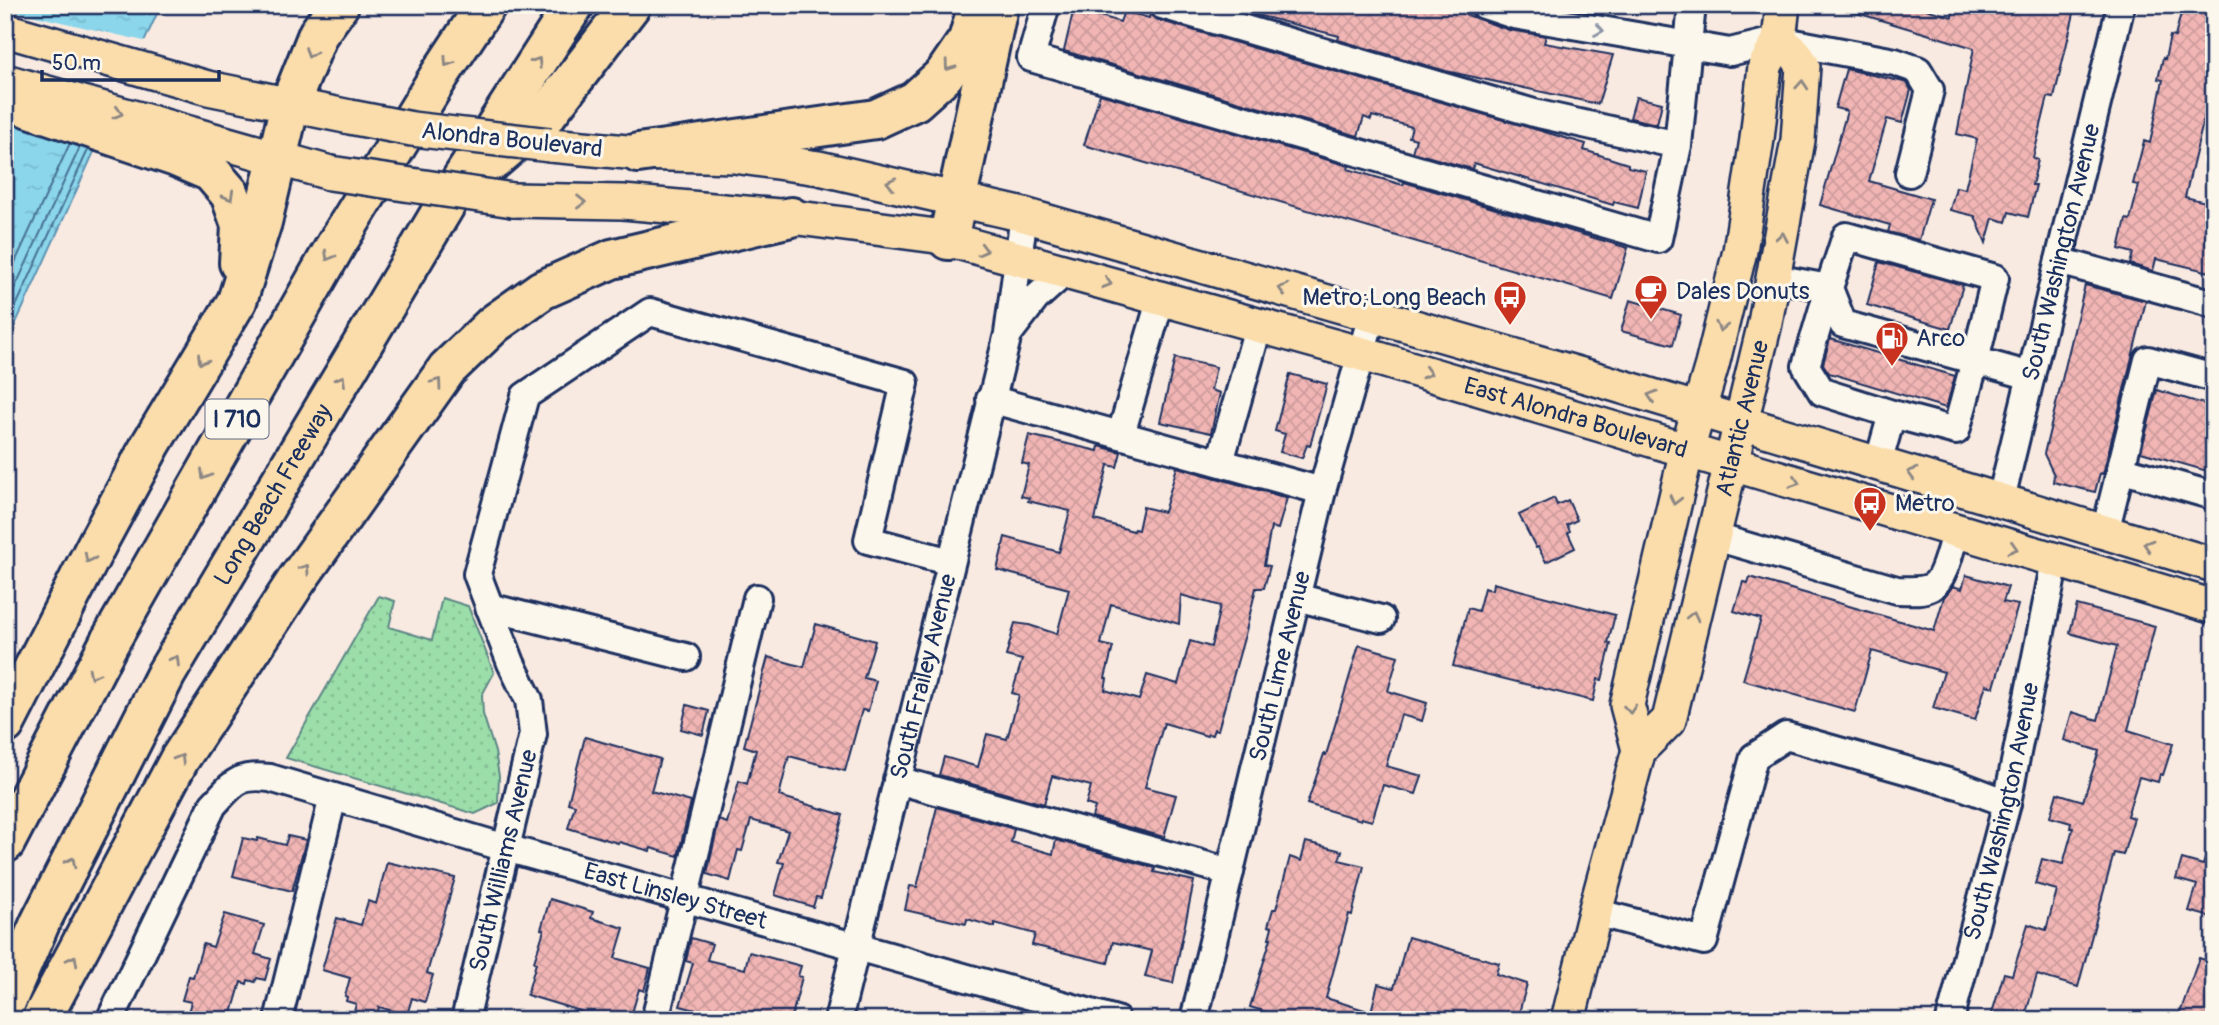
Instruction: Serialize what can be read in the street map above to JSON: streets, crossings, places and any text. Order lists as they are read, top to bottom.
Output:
{
  "streets": {
    "highway": ["I 710", "Long Beach Freeway"],
    "main road": ["Alondra Boulevard", "East Alondra Boulevard", "Atlantic Avenue"],
    "street": [
      "South Washington Avenue",
      "South Lime Avenue",
      "South Frailey Avenue",
      "South Williams Avenue",
      "East Linsley Street"
    ]
  },
  "crossings": [
    ["Alondra Boulevard", "East Alondra Boulevard"],
    ["Alondra Boulevard", "South Frailey Avenue"],
    ["South Washington Avenue", "East Alondra Boulevard"],
    ["East Alondra Boulevard", "Atlantic Avenue"],
    ["East Alondra Boulevard", "South Lime Avenue"],
    ["East Alondra Boulevard", "South Frailey Avenue"],
    ["South Frailey Avenue", "South Williams Avenue"],
    ["South Frailey Avenue", "East Linsley Street"],
    ["South Williams Avenue", "East Linsley Street"]
  ],
  "places": {
    "cafe": ["Dales Donuts"],
    "bus stop": ["Metro;Long Beach", "Metro"],
    "fuel station": ["Arco"]
  },
  "scale_bar": "50 m"
}
